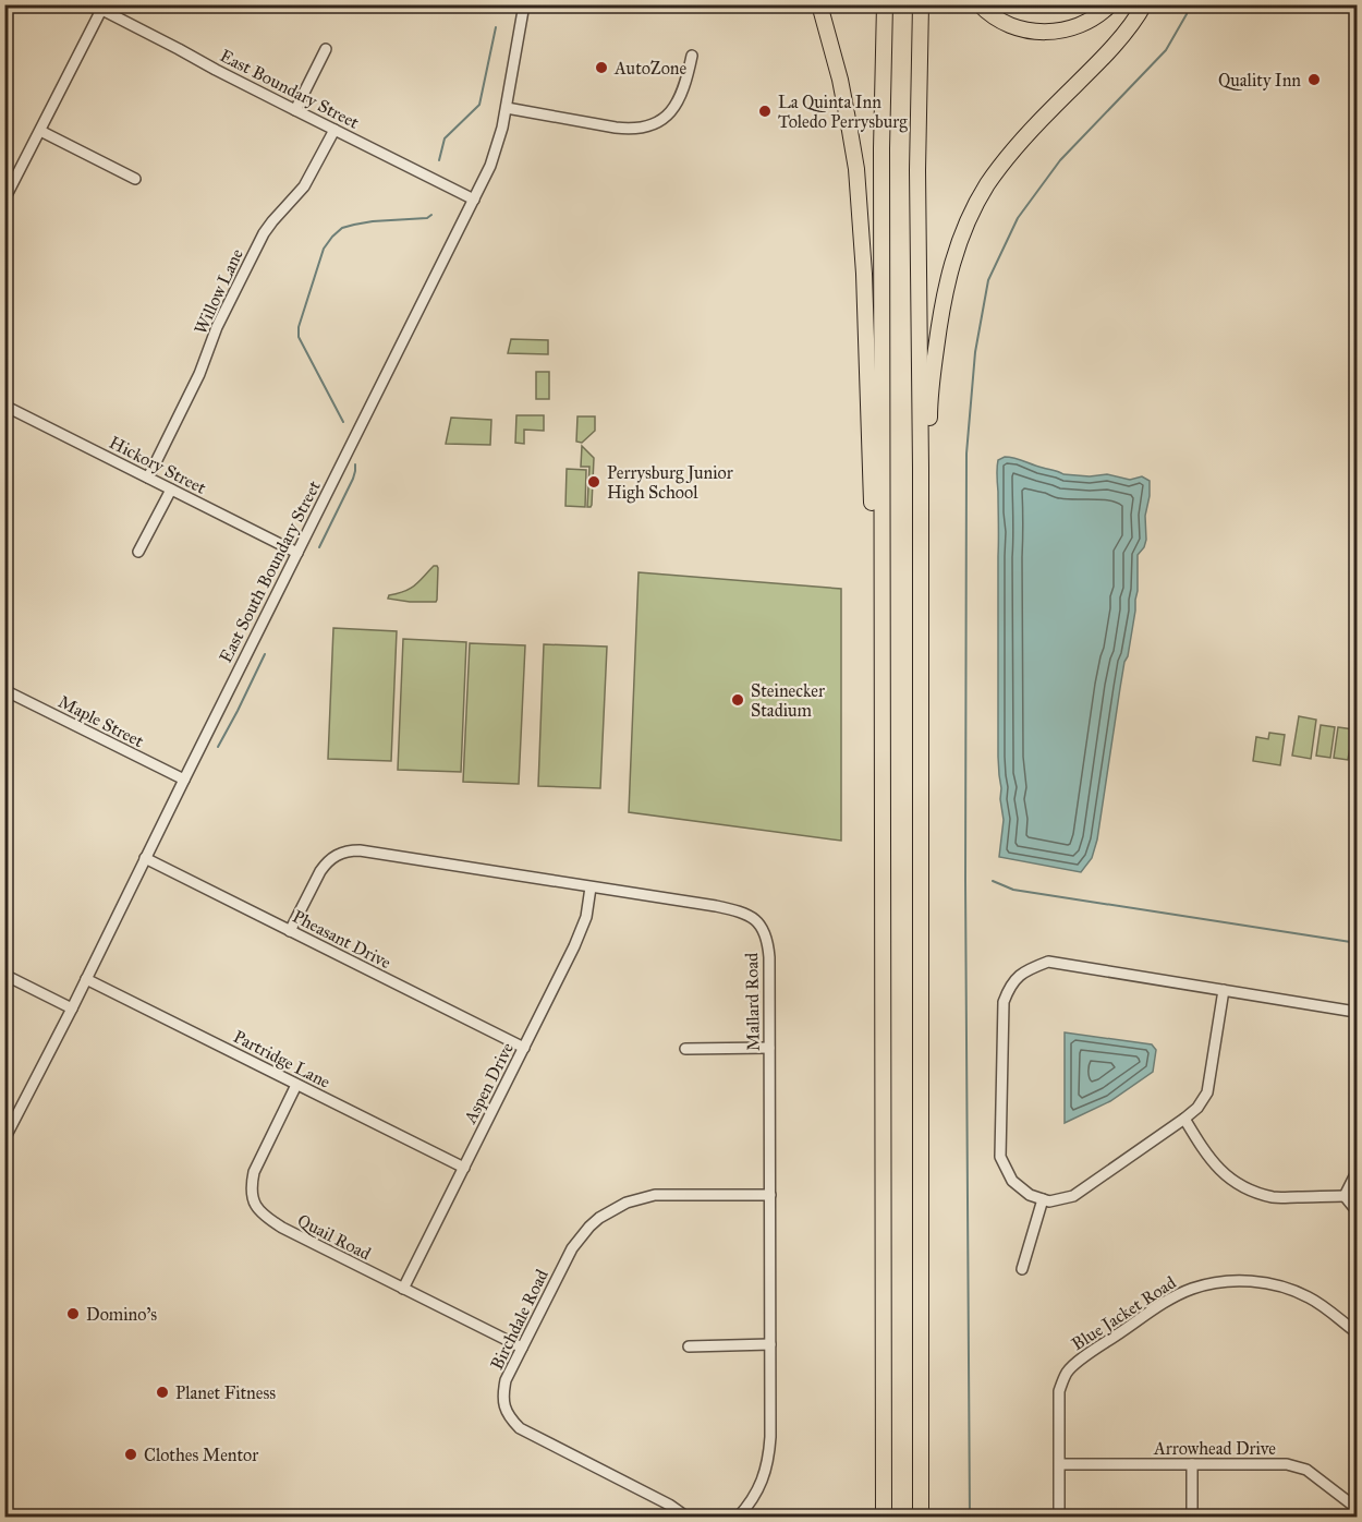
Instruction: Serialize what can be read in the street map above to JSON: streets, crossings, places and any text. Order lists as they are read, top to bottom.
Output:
{
  "streets": {
    "street": [
      "East Boundary Street",
      "Willow Lane",
      "Hickory Street",
      "East South Boundary Street",
      "Maple Street",
      "Pheasant Drive",
      "Mallard Road",
      "Partridge Lane",
      "Aspen Drive",
      "Quail Road",
      "Blue Jacket Road",
      "Birchdale Road",
      "Arrowhead Drive"
    ]
  },
  "crossings": [
    ["East Boundary Street", "Willow Lane"],
    ["East Boundary Street", "East South Boundary Street"],
    ["Willow Lane", "Hickory Street"],
    ["Hickory Street", "East South Boundary Street"],
    ["East South Boundary Street", "Maple Street"],
    ["East South Boundary Street", "Pheasant Drive"],
    ["East South Boundary Street", "Partridge Lane"],
    ["Pheasant Drive", "Mallard Road"],
    ["Pheasant Drive", "Aspen Drive"],
    ["Mallard Road", "Aspen Drive"],
    ["Mallard Road", "Birchdale Road"],
    ["Partridge Lane", "Aspen Drive"],
    ["Partridge Lane", "Quail Road"],
    ["Aspen Drive", "Quail Road"],
    ["Quail Road", "Birchdale Road"],
    ["Blue Jacket Road", "Arrowhead Drive"]
  ],
  "places": [
    "AutoZone",
    "Quality Inn",
    "La Quinta Inn Toledo Perrysburg",
    "Perrysburg Junior High School",
    "Steinecker Stadium",
    "Domino's",
    "Planet Fitness",
    "Clothes Mentor"
  ]
}
